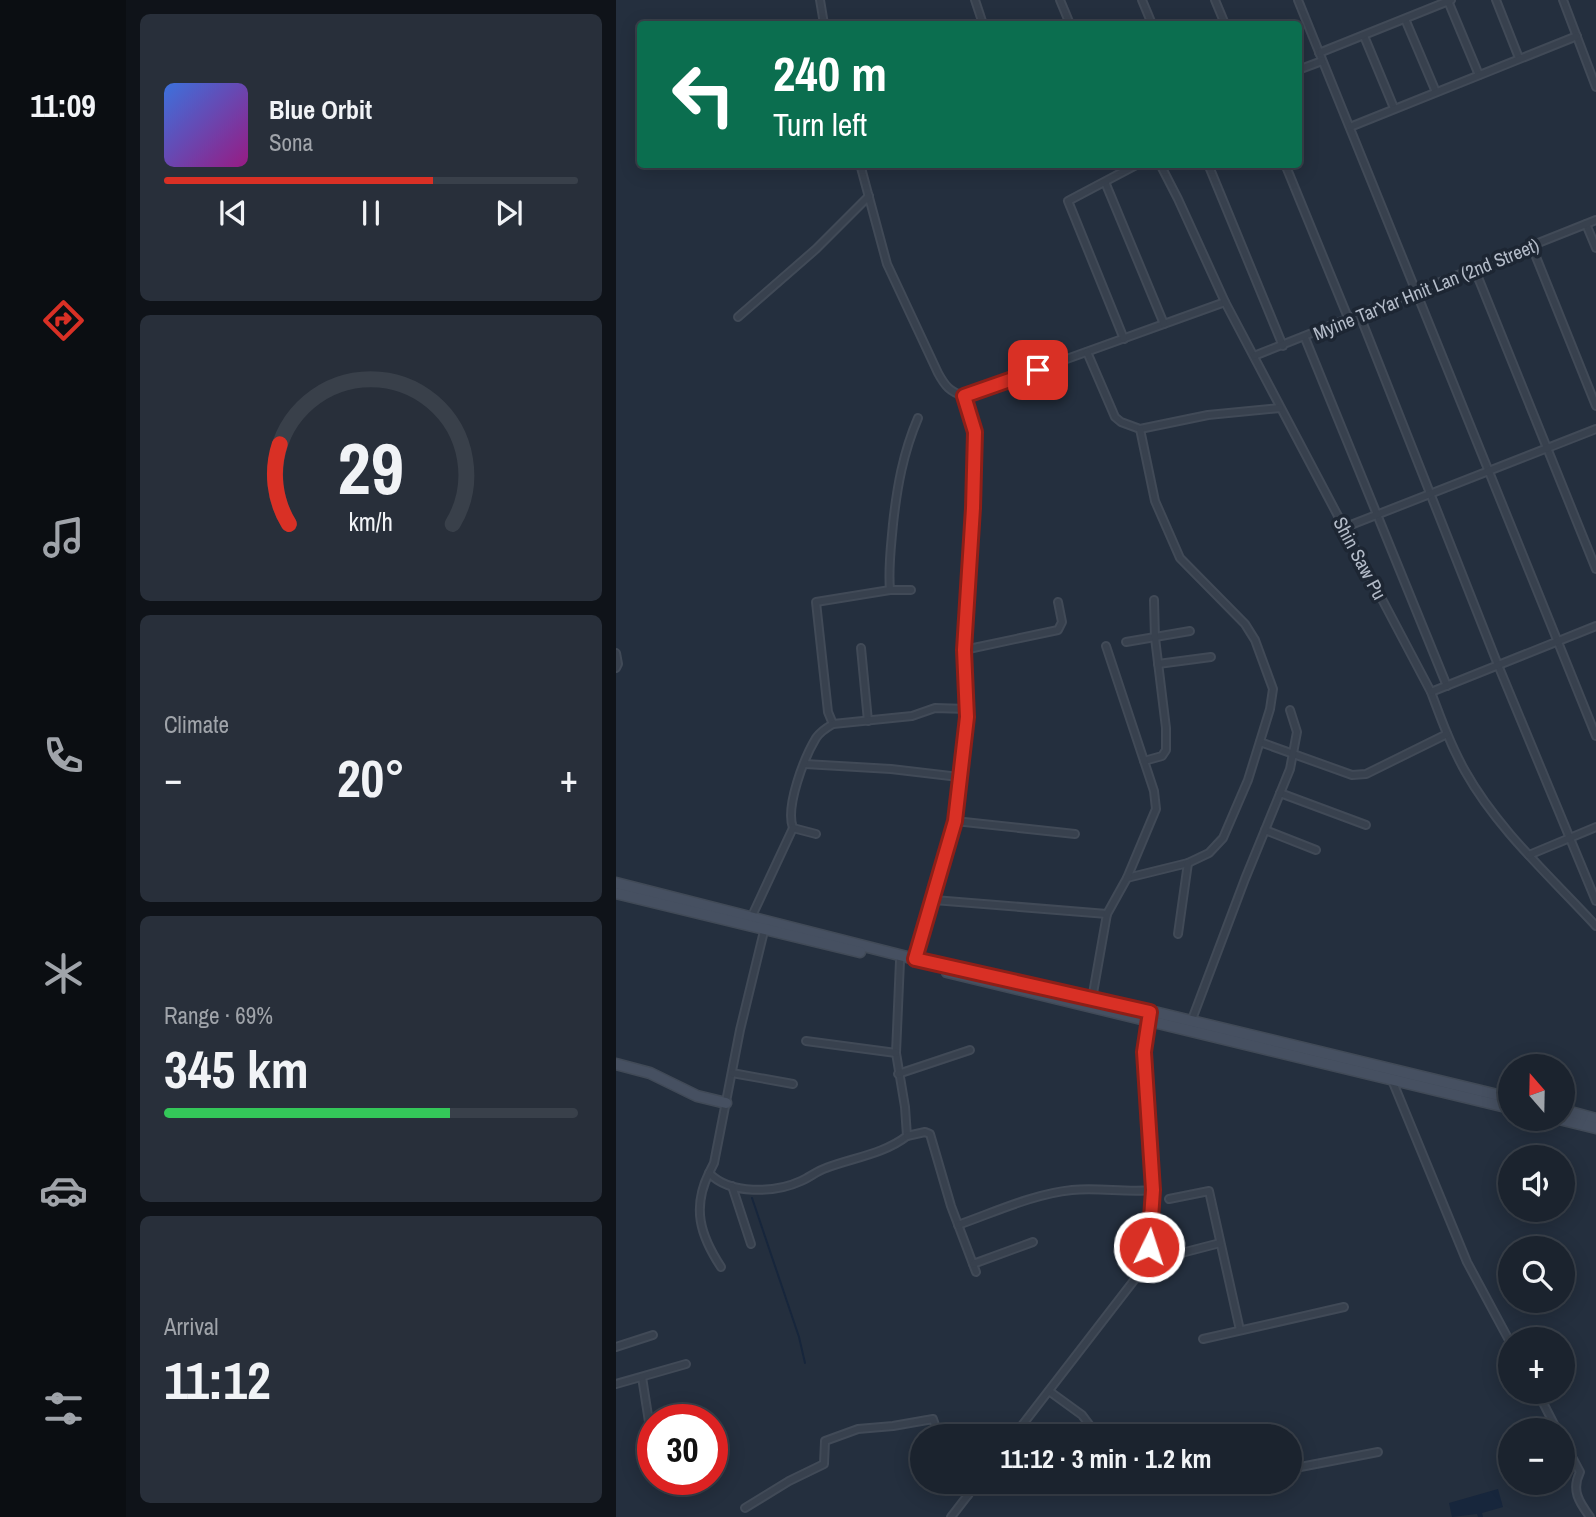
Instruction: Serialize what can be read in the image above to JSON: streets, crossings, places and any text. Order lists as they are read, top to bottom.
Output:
{
  "streets": {
    "street": ["Myine TarYar Hnit Lan (2nd Street)", "Shin Saw Pu"]
  },
  "crossings": [
    ["Myine TarYar Hnit Lan (2nd Street)", "Shin Saw Pu"]
  ],
  "north": "top",
  "page": {
    "tabs": "11:09",
    "turn": ["240 m", "Turn left"],
    "song": ["Blue Orbit", "Sona"],
    "tile": [
      "Climate",
      ["Range · 69%", "345 km"],
      ["Arrival", "11:12"]
    ],
    "heat": ["−", "20°", "+"],
    "map_buttons": ["+", "−"],
    "limit": "30",
    "trip": "11:12 · 3 min · 1.2 km",
    "gauge": ["29", "km/h"]
  }
}
